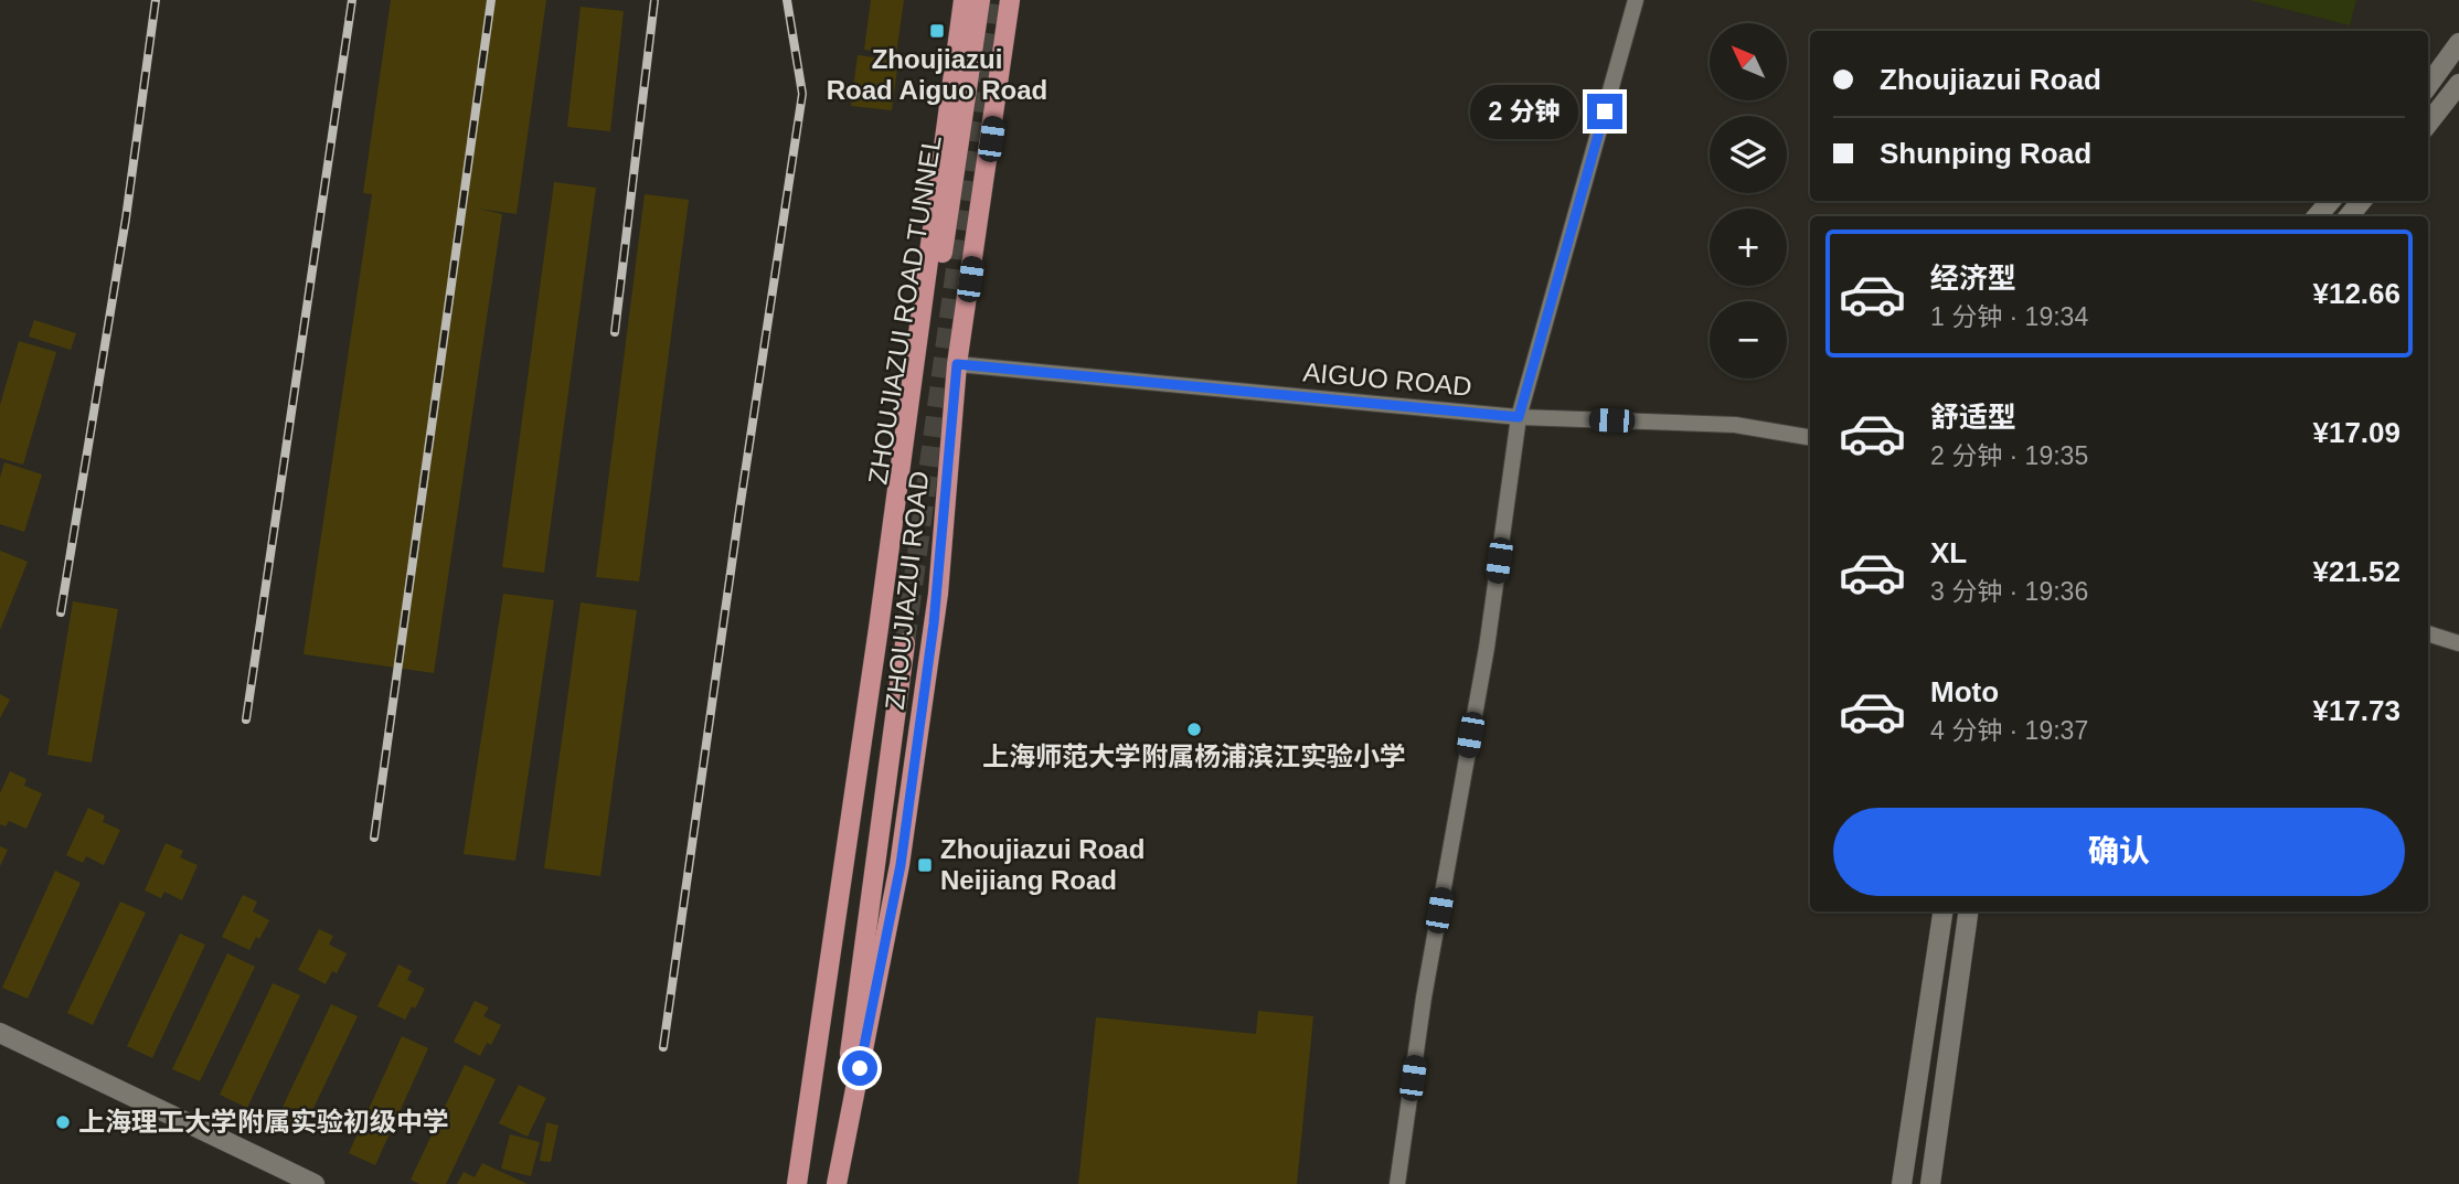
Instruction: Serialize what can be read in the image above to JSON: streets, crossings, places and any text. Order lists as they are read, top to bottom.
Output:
{
  "streets": {
    "main road": ["ZHOUJIAZUI ROAD TUNNEL", "ZHOUJIAZUI ROAD"],
    "street": ["AIGUO ROAD"]
  },
  "crossings": [
    ["ZHOUJIAZUI ROAD TUNNEL", "ZHOUJIAZUI ROAD"],
    ["AIGUO ROAD", "ZHOUJIAZUI ROAD"]
  ],
  "places": {
    "transit": ["Zhoujiazui Road Aiguo Road", "Zhoujiazui Road Neijiang Road"],
    "other": ["上海师范大学附属杨浦滨江实验小学", "上海理工大学附属实验初级中学"]
  },
  "north": "top left",
  "page": {
    "map_buttons": ["+", "−"],
    "banner": ["Zhoujiazui Road", "Shunping Road"],
    "bubble": "2 分钟",
    "list": [
      {
        "name": "经济型",
        "note": "1 分钟 · 19:34",
        "value": "¥12.66"
      },
      {
        "name": "舒适型",
        "note": "2 分钟 · 19:35",
        "value": "¥17.09"
      },
      {
        "name": "XL",
        "note": "3 分钟 · 19:36",
        "value": "¥21.52"
      },
      {
        "name": "Moto",
        "note": "4 分钟 · 19:37",
        "value": "¥17.73"
      }
    ],
    "buttons": "确认"
  }
}
